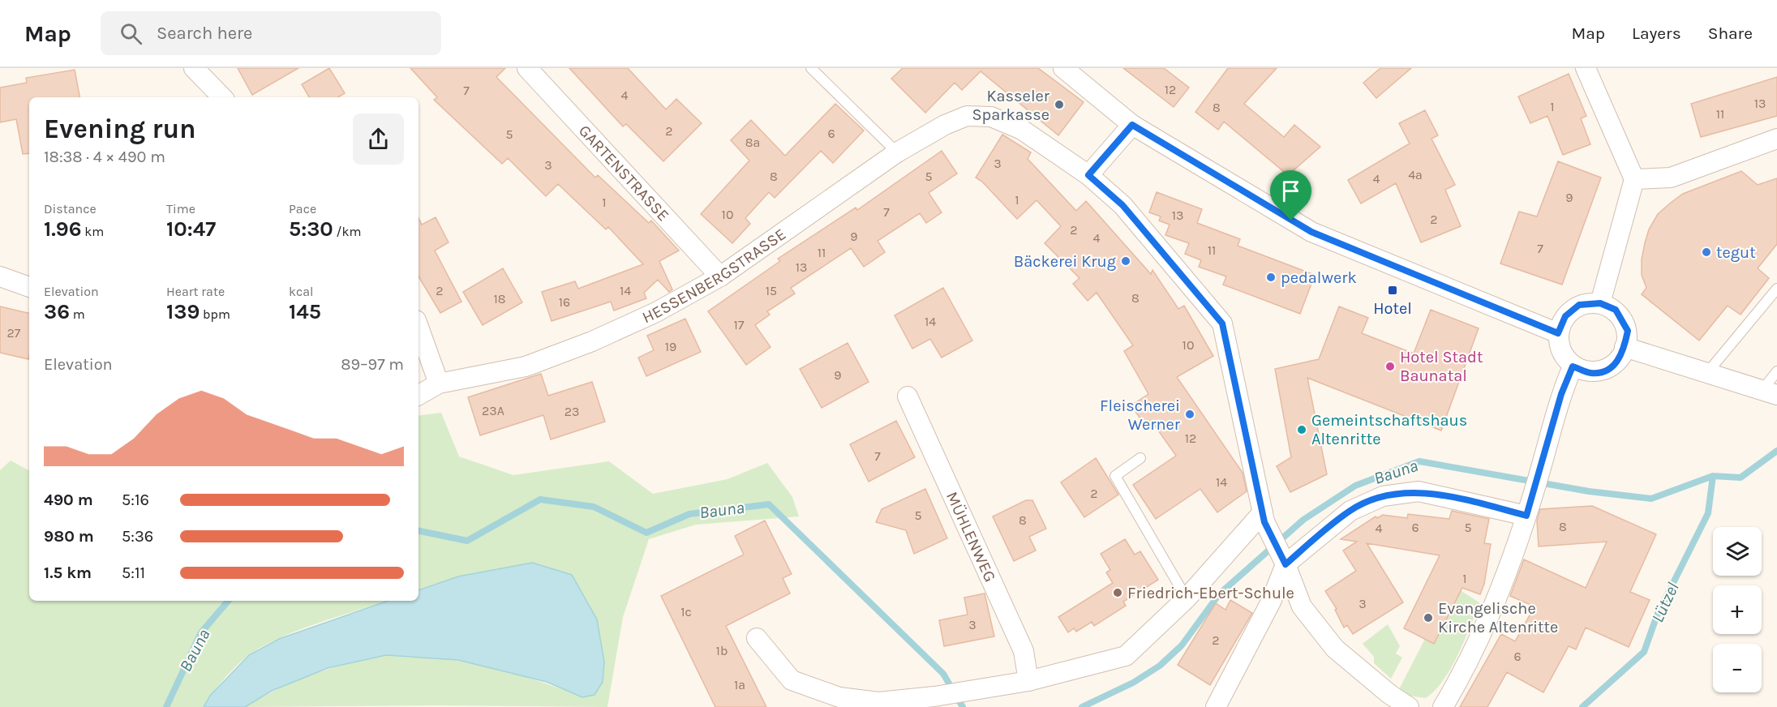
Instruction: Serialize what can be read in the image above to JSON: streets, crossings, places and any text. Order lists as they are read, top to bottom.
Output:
{
  "streets": {
    "street": ["GARTENSTRASSE", "HESSENBERGSTRASSE", "MÜHLENWEG"]
  },
  "crossings": [
    ["GARTENSTRASSE", "HESSENBERGSTRASSE"]
  ],
  "water": ["Bauna", "Lützel"],
  "places": {
    "other": [
      "Kasseler Sparkasse",
      "tegut",
      "Bäckerei Krug",
      "pedalwerk",
      "Hotel Stadt Baunatal",
      "Fleischerei Werner",
      "Gemeintschaftshaus Altenritte",
      "Friedrich-Ebert-Schule",
      "Evangelische Kirche Altenritte"
    ],
    "transit": ["Hotel"]
  },
  "house_numbers": [
    "12",
    "7",
    "4",
    "13",
    "1",
    "8",
    "11",
    "2",
    "6",
    "5",
    "8a",
    "3",
    "3",
    "4a",
    "8",
    "5",
    "4",
    "9",
    "1",
    "1",
    "7",
    "10",
    "13",
    "2",
    "2",
    "9",
    "4",
    "7",
    "11",
    "11",
    "13",
    "2",
    "14",
    "15",
    "8",
    "18",
    "16",
    "14",
    "17",
    "27",
    "10",
    "19",
    "9",
    "23A",
    "23",
    "12",
    "7",
    "14",
    "2",
    "5",
    "8",
    "8",
    "6",
    "5",
    "4",
    "1",
    "3",
    "1c",
    "3",
    "2",
    "1b",
    "6",
    "1a"
  ],
  "page": {
    "header": "Map",
    "search": "Search here",
    "nav": ["Map", "Layers", "Share"],
    "heading": ["Evening run", "18:38 · 4 × 490 m"],
    "stats": [
      ["Distance", "1.96 km"],
      ["Time", "10:47"],
      ["Pace", "5:30 /km"],
      ["Elevation", "36 m"],
      ["Heart rate", "139 bpm"],
      ["kcal", "145"]
    ],
    "chart": ["Elevation", "89–97 m"],
    "list": [
      {
        "name": "490 m",
        "note": "5:16"
      },
      {
        "name": "980 m",
        "note": "5:36"
      },
      {
        "name": "1.5 km",
        "note": "5:11"
      }
    ],
    "map_buttons": ["+", "−"]
  }
}
